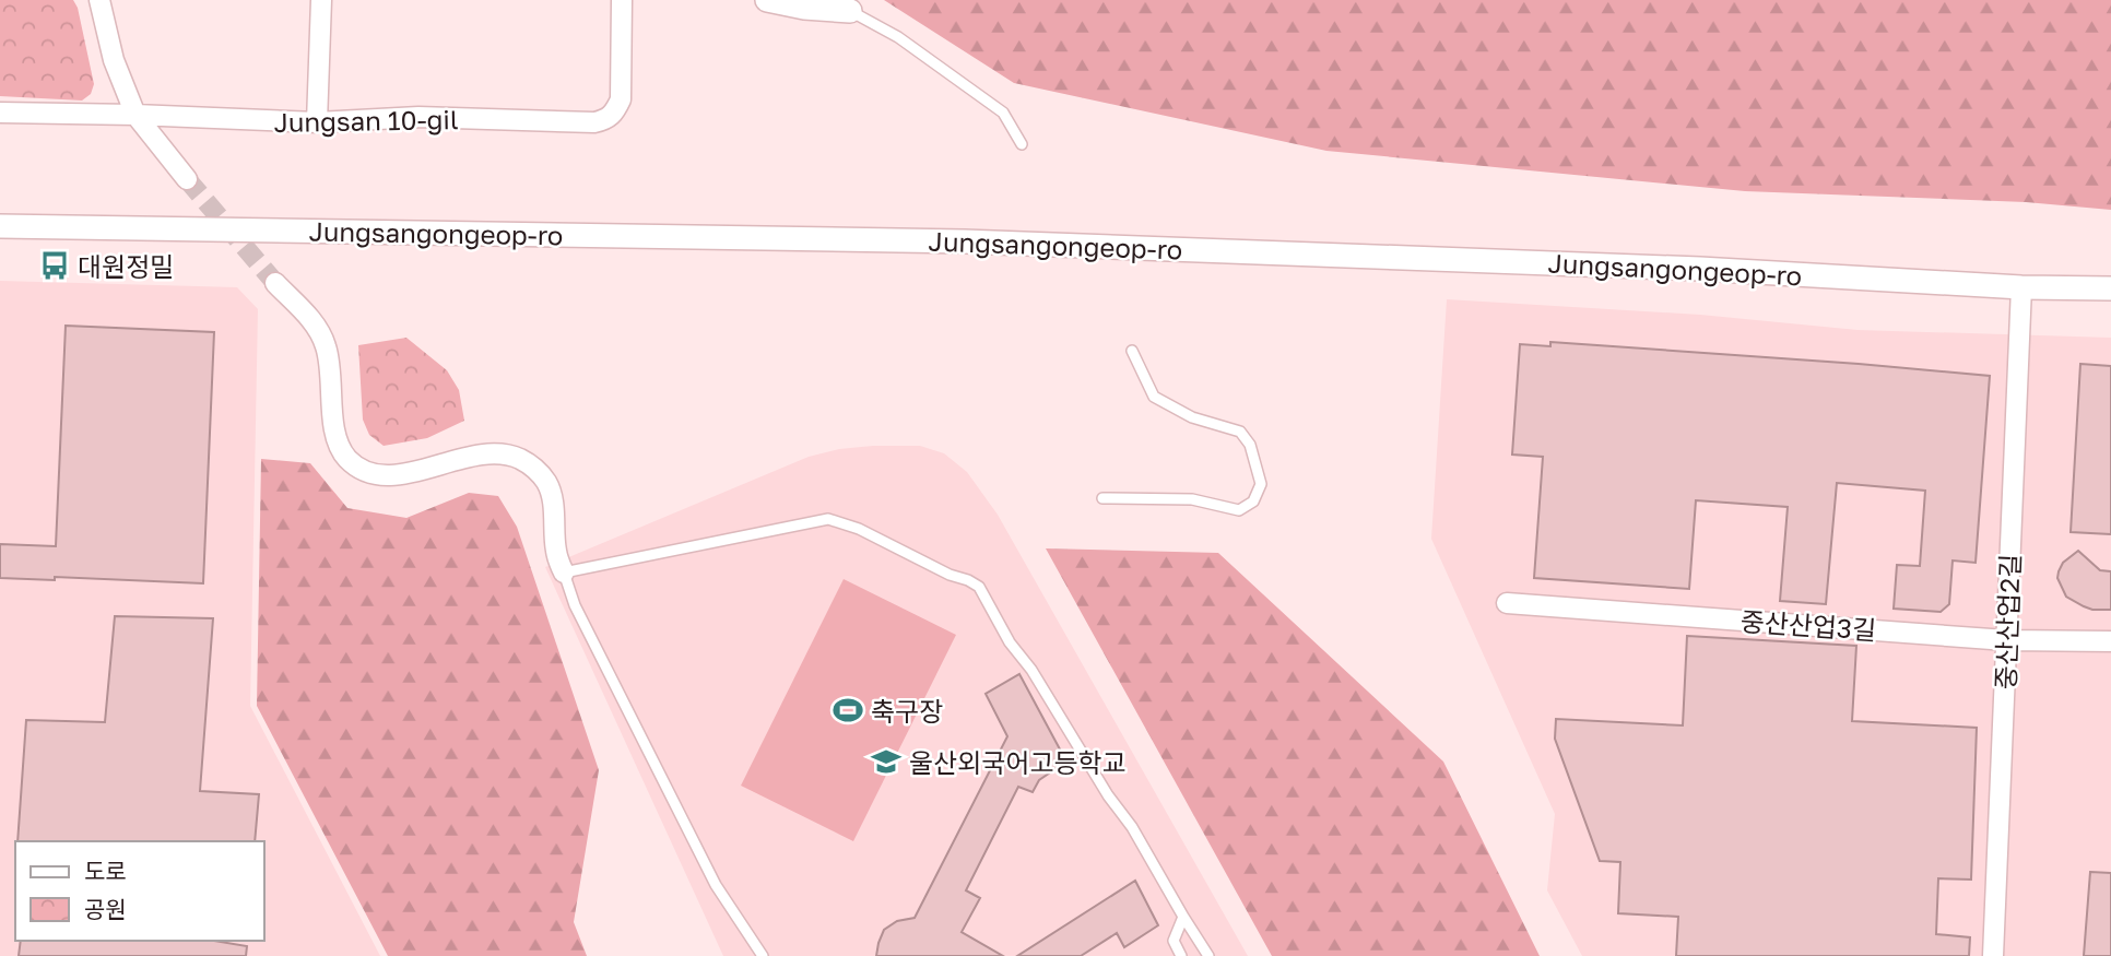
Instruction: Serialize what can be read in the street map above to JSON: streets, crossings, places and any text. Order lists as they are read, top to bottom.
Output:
{
  "streets": {
    "street": [
      "Jungsan 10-gil",
      "Jungsangongeop-ro",
      "중산산업2길",
      "중산산업3길"
    ]
  },
  "crossings": [
    ["Jungsangongeop-ro", "중산산업2길"],
    ["중산산업2길", "중산산업3길"]
  ],
  "places": {
    "bus stop": ["대원정밀"],
    "sports": ["축구장"],
    "school or university": ["울산외국어고등학교"]
  },
  "legend": ["도로", "공원"]
}
